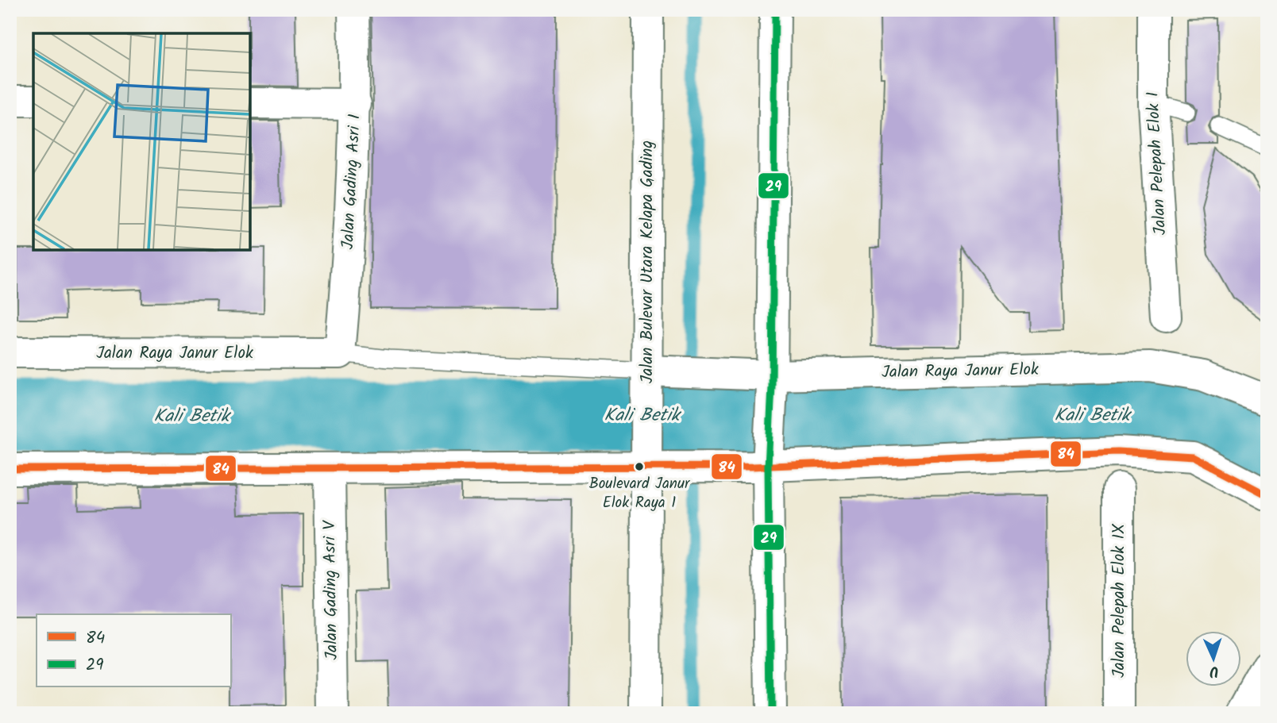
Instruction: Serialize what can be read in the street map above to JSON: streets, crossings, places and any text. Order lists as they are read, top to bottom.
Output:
{
  "streets": {
    "street": [
      "Jalan Pelepah Elok I",
      "Jalan Gading Asri I",
      "Jalan Bulevar Utara Kelapa Gading",
      "Jalan Raya Janur Elok",
      "Jalan Gading Asri V",
      "Jalan Pelepah Elok IX"
    ]
  },
  "crossings": [
    ["Jalan Gading Asri I", "Jalan Raya Janur Elok"],
    ["Jalan Bulevar Utara Kelapa Gading", "Jalan Raya Janur Elok"]
  ],
  "water": ["Kali Betik"],
  "places": ["Boulevard Janur Elok Raya 1"],
  "lines": ["transit line 29", "transit line 84"],
  "legend": ["84", "29"],
  "north": "bottom"
}
